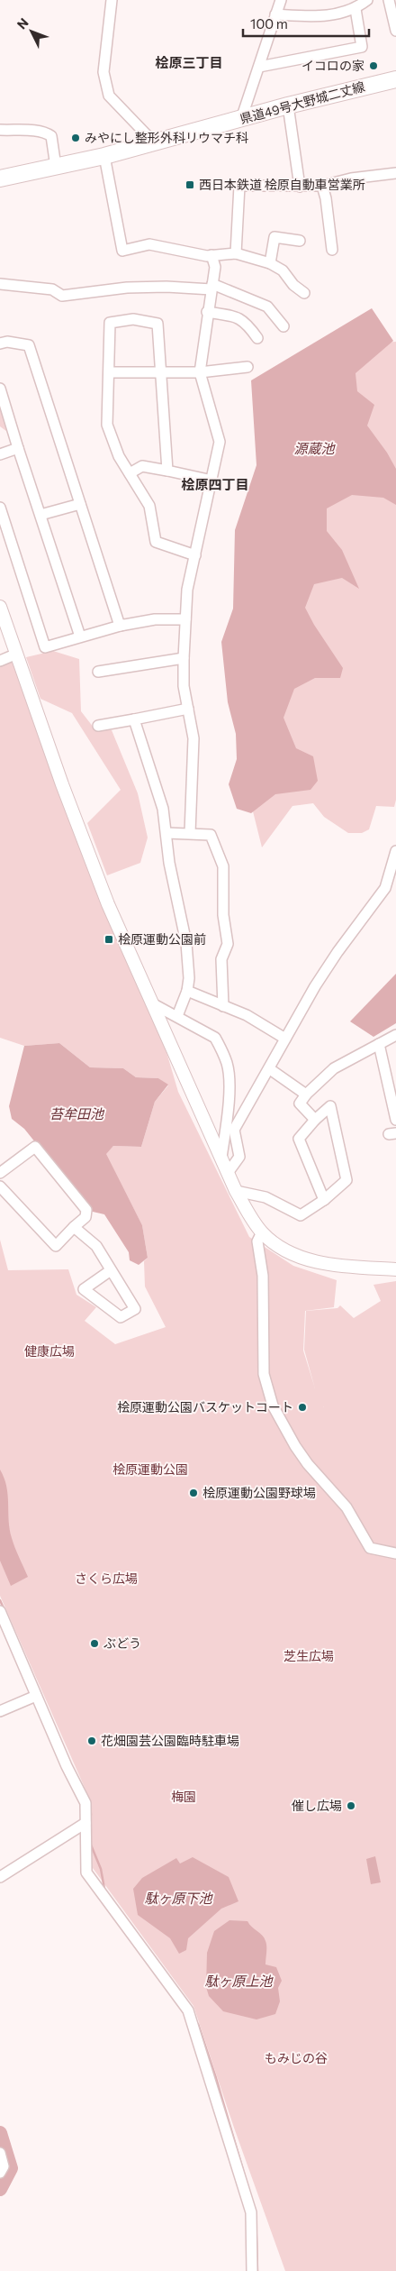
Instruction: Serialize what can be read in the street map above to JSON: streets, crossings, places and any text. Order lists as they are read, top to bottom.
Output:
{
  "streets": {
    "main road": ["県道49号大野城二丈線"]
  },
  "districts": ["桧原三丁目", "桧原四丁目"],
  "water": [
    "源蔵池",
    "苔牟田池",
    "駄ヶ原下池",
    "駄ヶ原上池"
  ],
  "parks": [
    "健康広場",
    "桧原運動公園",
    "さくら広場",
    "芝生広場",
    "梅園",
    "もみじの谷"
  ],
  "places": {
    "other": [
      "イコロの家",
      "みやにし整形外科リウマチ科",
      "桧原運動公園バスケットコート",
      "桧原運動公園野球場",
      "ぶどう",
      "花畑園芸公園臨時駐車場",
      "催し広場"
    ],
    "transit": ["西日本鉄道 桧原自動車営業所", "桧原運動公園前"]
  },
  "scale_bar": "100 m",
  "north": "top left"
}
